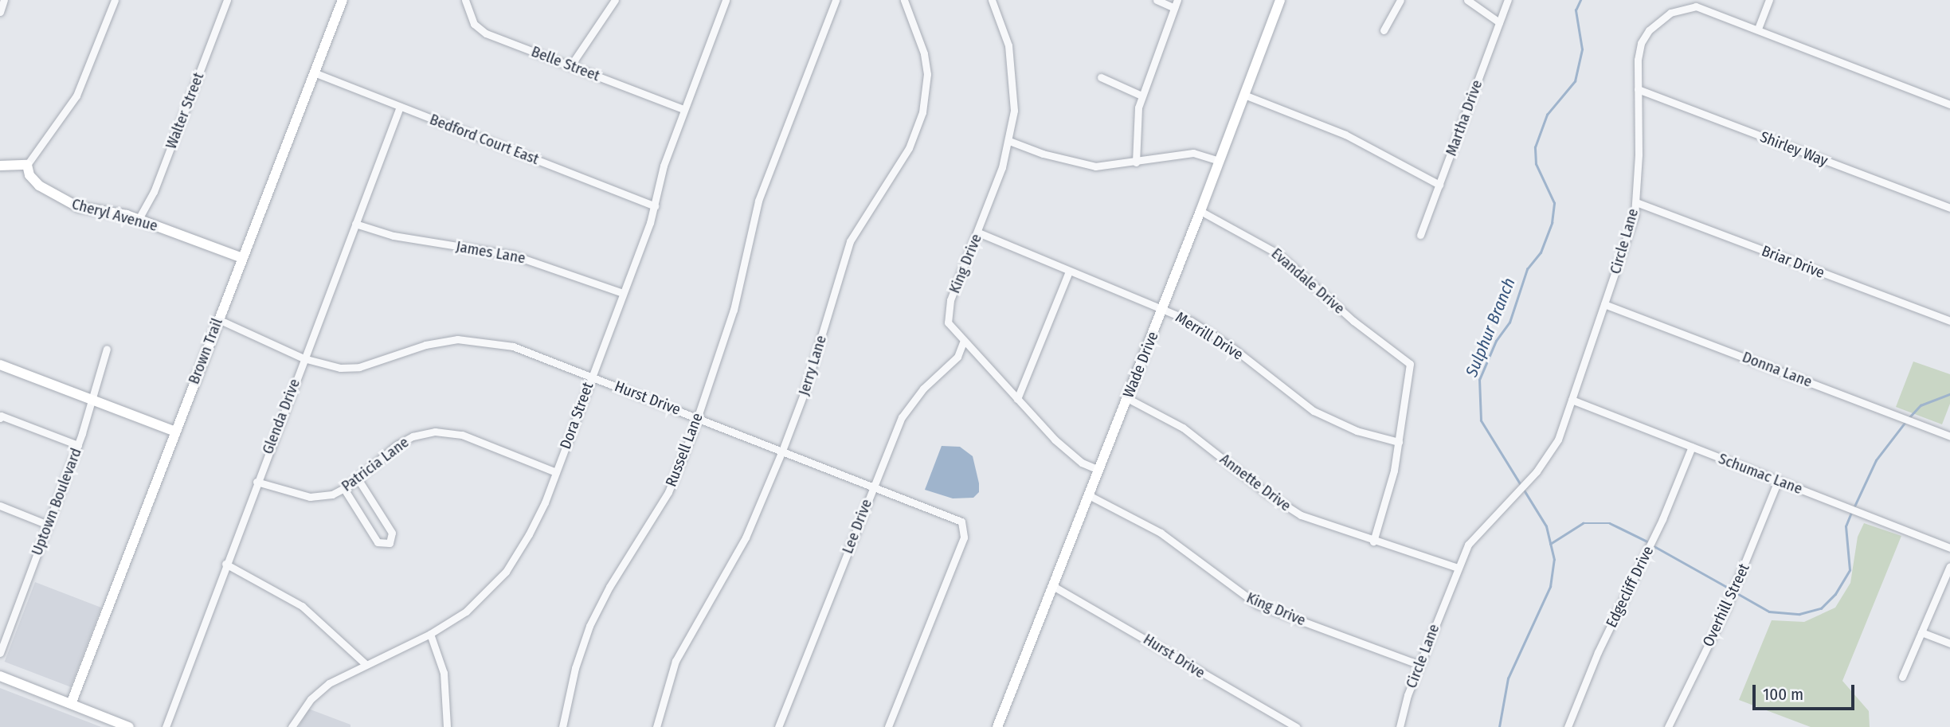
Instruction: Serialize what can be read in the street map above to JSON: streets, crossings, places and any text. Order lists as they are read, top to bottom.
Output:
{
  "streets": {
    "street": [
      "Belle Street",
      "Walter Street",
      "Martha Drive",
      "Bedford Court East",
      "Shirley Way",
      "Cheryl Avenue",
      "Circle Lane",
      "James Lane",
      "Briar Drive",
      "King Drive",
      "Evandale Drive",
      "Merrill Drive",
      "Brown Trail",
      "Wade Drive",
      "Jerry Lane",
      "Donna Lane",
      "Hurst Drive",
      "Dora Street",
      "Glenda Drive",
      "Russell Lane",
      "Patricia Lane",
      "Schumac Lane",
      "Annette Drive",
      "Uptown Boulevard",
      "Lee Drive",
      "Edgecliff Drive",
      "Overhill Street"
    ]
  },
  "crossings": [
    ["Belle Street", "Dora Street"],
    ["Walter Street", "Cheryl Avenue"],
    ["Bedford Court East", "Brown Trail"],
    ["Bedford Court East", "Dora Street"],
    ["Bedford Court East", "Glenda Drive"],
    ["Shirley Way", "Circle Lane"],
    ["Cheryl Avenue", "Brown Trail"],
    ["Circle Lane", "Briar Drive"],
    ["Circle Lane", "King Drive"],
    ["Circle Lane", "Donna Lane"],
    ["Circle Lane", "Schumac Lane"],
    ["Circle Lane", "Annette Drive"],
    ["James Lane", "Dora Street"],
    ["James Lane", "Glenda Drive"],
    ["King Drive", "Merrill Drive"],
    ["King Drive", "Wade Drive"],
    ["King Drive", "Lee Drive"],
    ["Evandale Drive", "Merrill Drive"],
    ["Evandale Drive", "Wade Drive"],
    ["Merrill Drive", "Wade Drive"],
    ["Brown Trail", "Hurst Drive"],
    ["Wade Drive", "Hurst Drive"],
    ["Wade Drive", "Annette Drive"],
    ["Jerry Lane", "Hurst Drive"],
    ["Hurst Drive", "Dora Street"],
    ["Hurst Drive", "Glenda Drive"],
    ["Hurst Drive", "Russell Lane"],
    ["Hurst Drive", "Lee Drive"],
    ["Dora Street", "Patricia Lane"],
    ["Glenda Drive", "Patricia Lane"],
    ["Schumac Lane", "Edgecliff Drive"],
    ["Schumac Lane", "Overhill Street"]
  ],
  "water": ["Sulphur Branch"],
  "scale_bar": "100 m"
}
